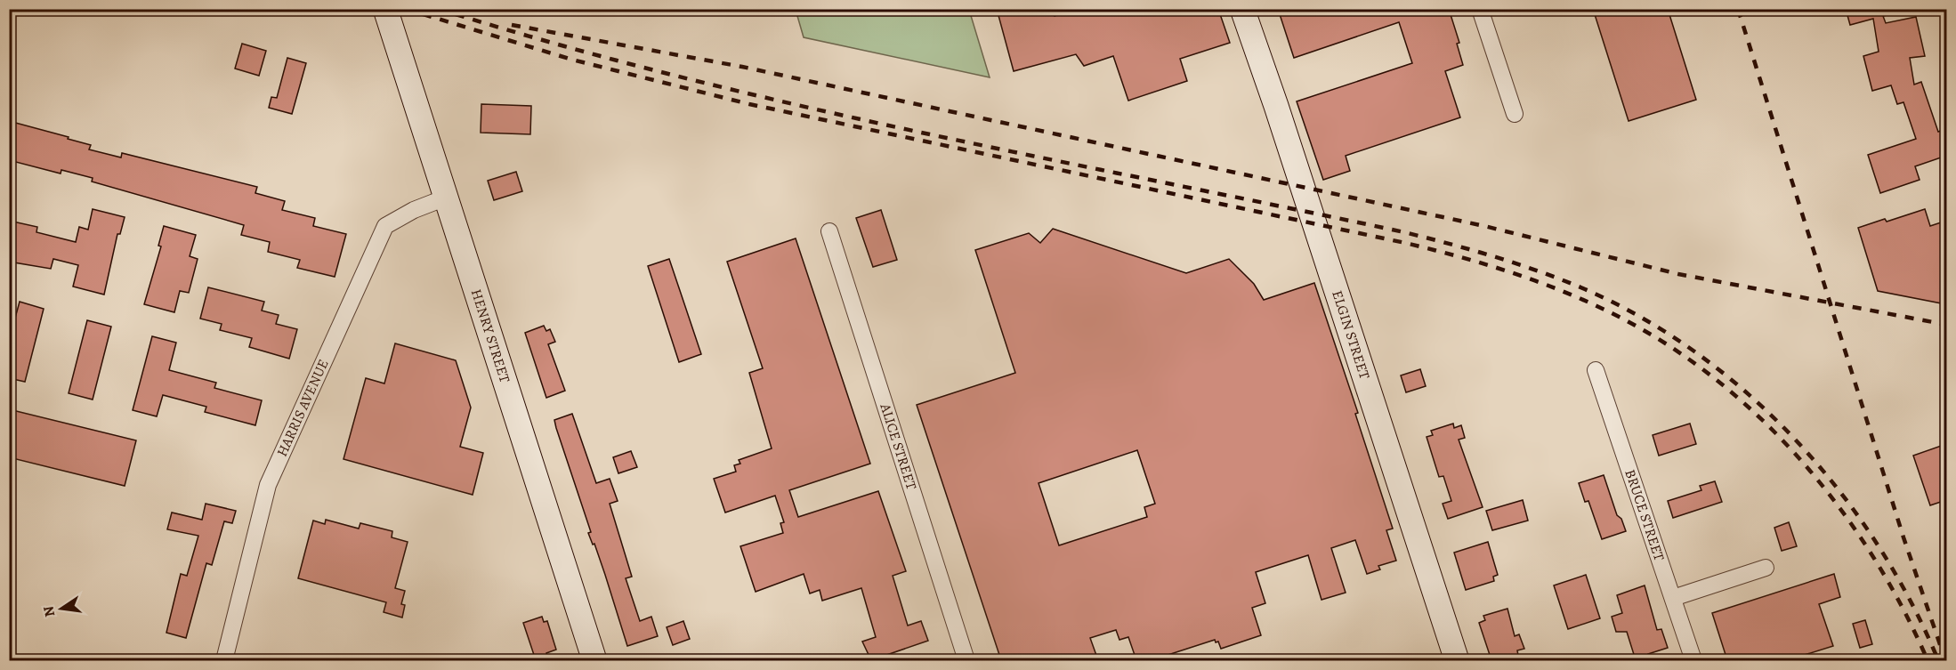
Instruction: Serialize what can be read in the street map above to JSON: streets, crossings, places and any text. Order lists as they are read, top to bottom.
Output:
{
  "streets": {
    "main road": ["HENRY STREET", "ELGIN STREET"],
    "street": ["HARRIS AVENUE", "ALICE STREET", "BRUCE STREET"]
  },
  "crossings": [
    ["HENRY STREET", "HARRIS AVENUE"]
  ],
  "north": "left"
}
